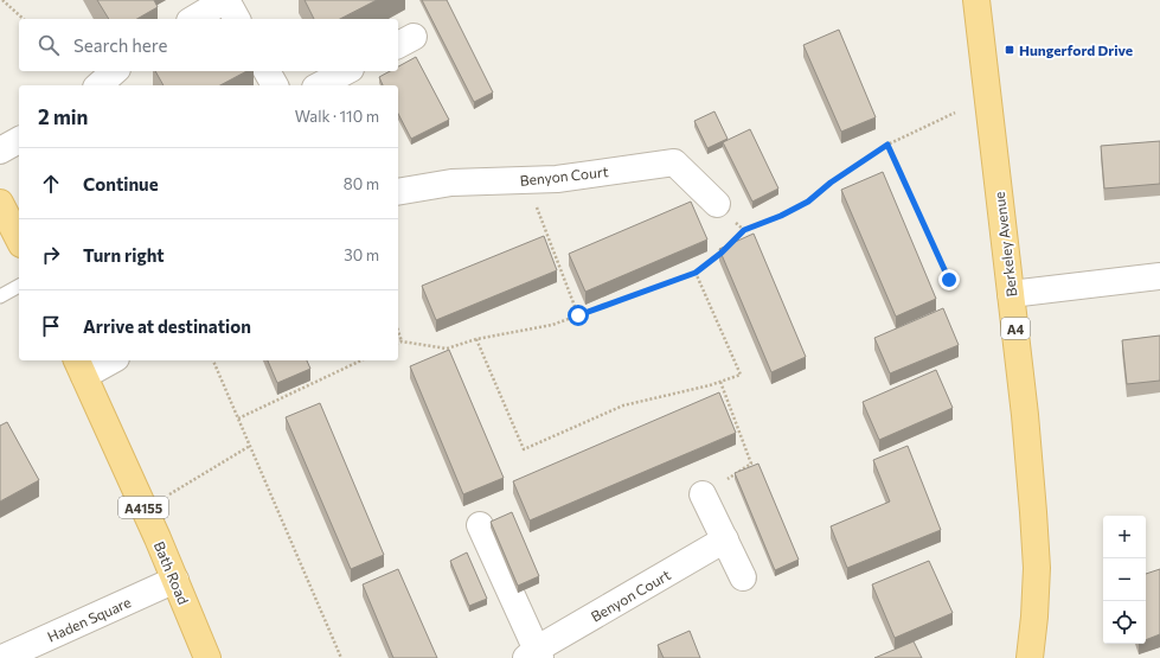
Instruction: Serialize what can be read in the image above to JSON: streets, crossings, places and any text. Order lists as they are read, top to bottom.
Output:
{
  "streets": {
    "main road": [
      "Berkeley Avenue",
      "A4",
      "A4155",
      "Bath Road"
    ],
    "street": ["Benyon Court", "Haden Square"]
  },
  "crossings": [
    ["Bath Road", "Haden Square"]
  ],
  "places": {
    "transit": ["Hungerford Drive"]
  },
  "page": {
    "search": "Search here",
    "heading": ["2 min", "Walk · 110 m"],
    "list": [
      ["Continue", "80 m"],
      ["Turn right", "30 m"],
      "Arrive at destination"
    ],
    "map_buttons": ["+", "−"]
  }
}
